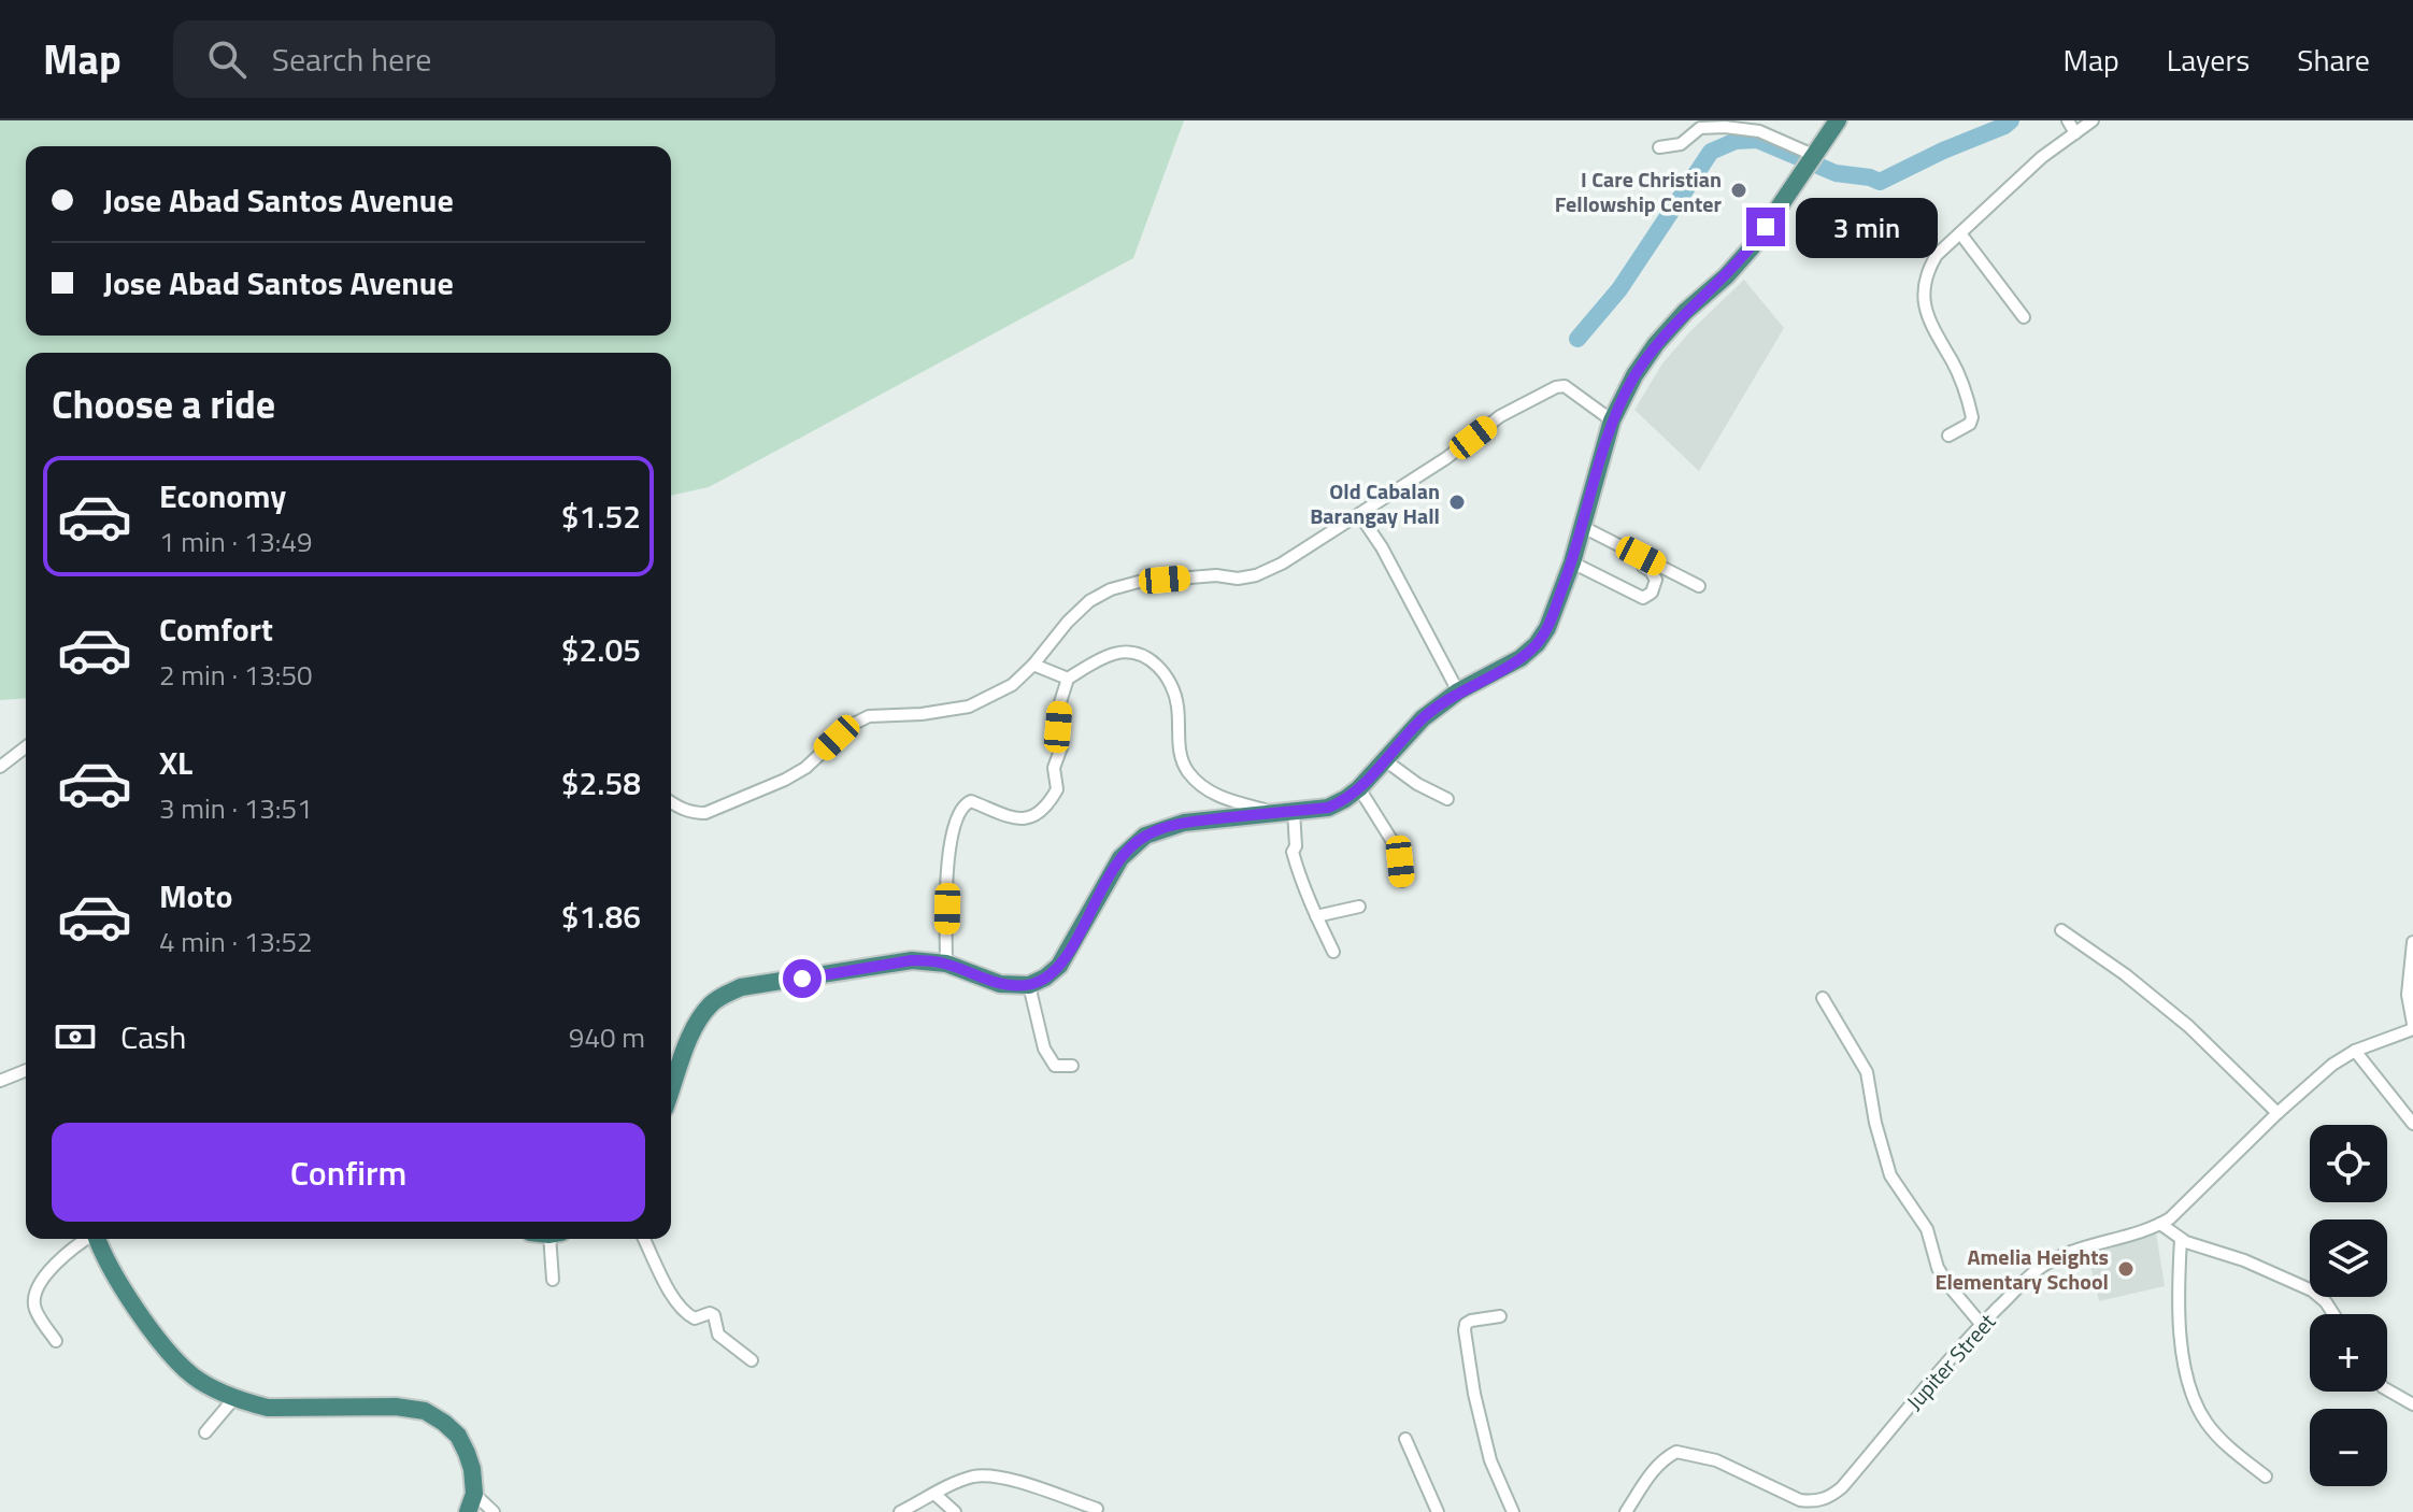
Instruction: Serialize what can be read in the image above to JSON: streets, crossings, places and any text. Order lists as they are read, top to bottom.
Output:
{
  "streets": {
    "street": ["Jupiter Street"]
  },
  "places": ["I Care Christian Fellowship Center", "Old Cabalan Barangay Hall", "Amelia Heights Elementary School"],
  "page": {
    "header": "Map",
    "search": "Search here",
    "nav": ["Map", "Layers", "Share"],
    "banner": ["Jose Abad Santos Avenue", "Jose Abad Santos Avenue"],
    "bubble": "3 min",
    "heading": "Choose a ride",
    "list": [
      {
        "name": "Economy",
        "note": "1 min · 13:49",
        "value": "$1.52"
      },
      {
        "name": "Comfort",
        "note": "2 min · 13:50",
        "value": "$2.05"
      },
      {
        "name": "XL",
        "note": "3 min · 13:51",
        "value": "$2.58"
      },
      {
        "name": "Moto",
        "note": "4 min · 13:52",
        "value": "$1.86"
      }
    ],
    "pay": ["Cash", "940 m"],
    "buttons": "Confirm",
    "map_buttons": ["+", "−"]
  }
}
